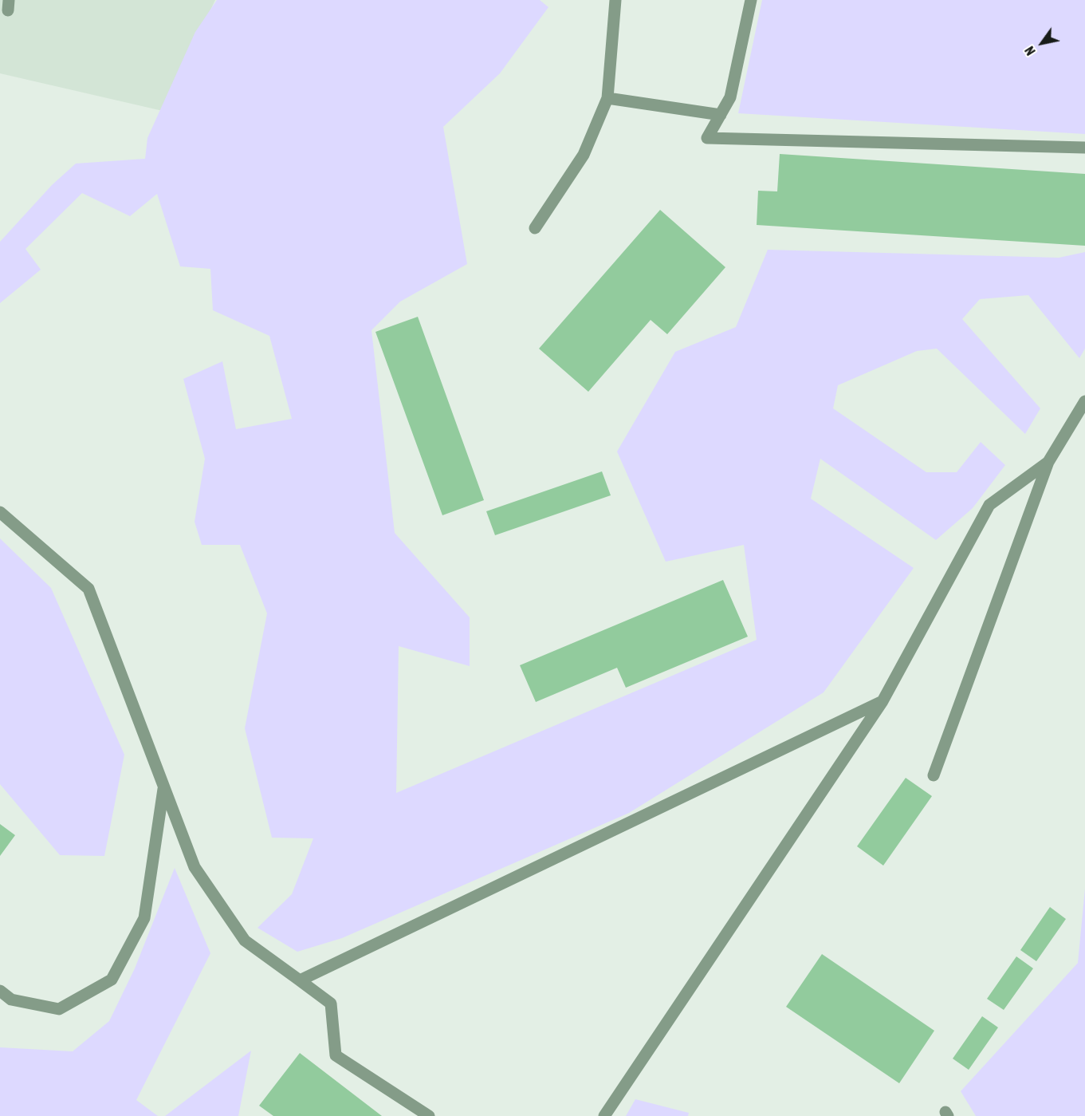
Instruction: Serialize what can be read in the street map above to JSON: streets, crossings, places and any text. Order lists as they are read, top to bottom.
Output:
{
  "north": "bottom left"
}
